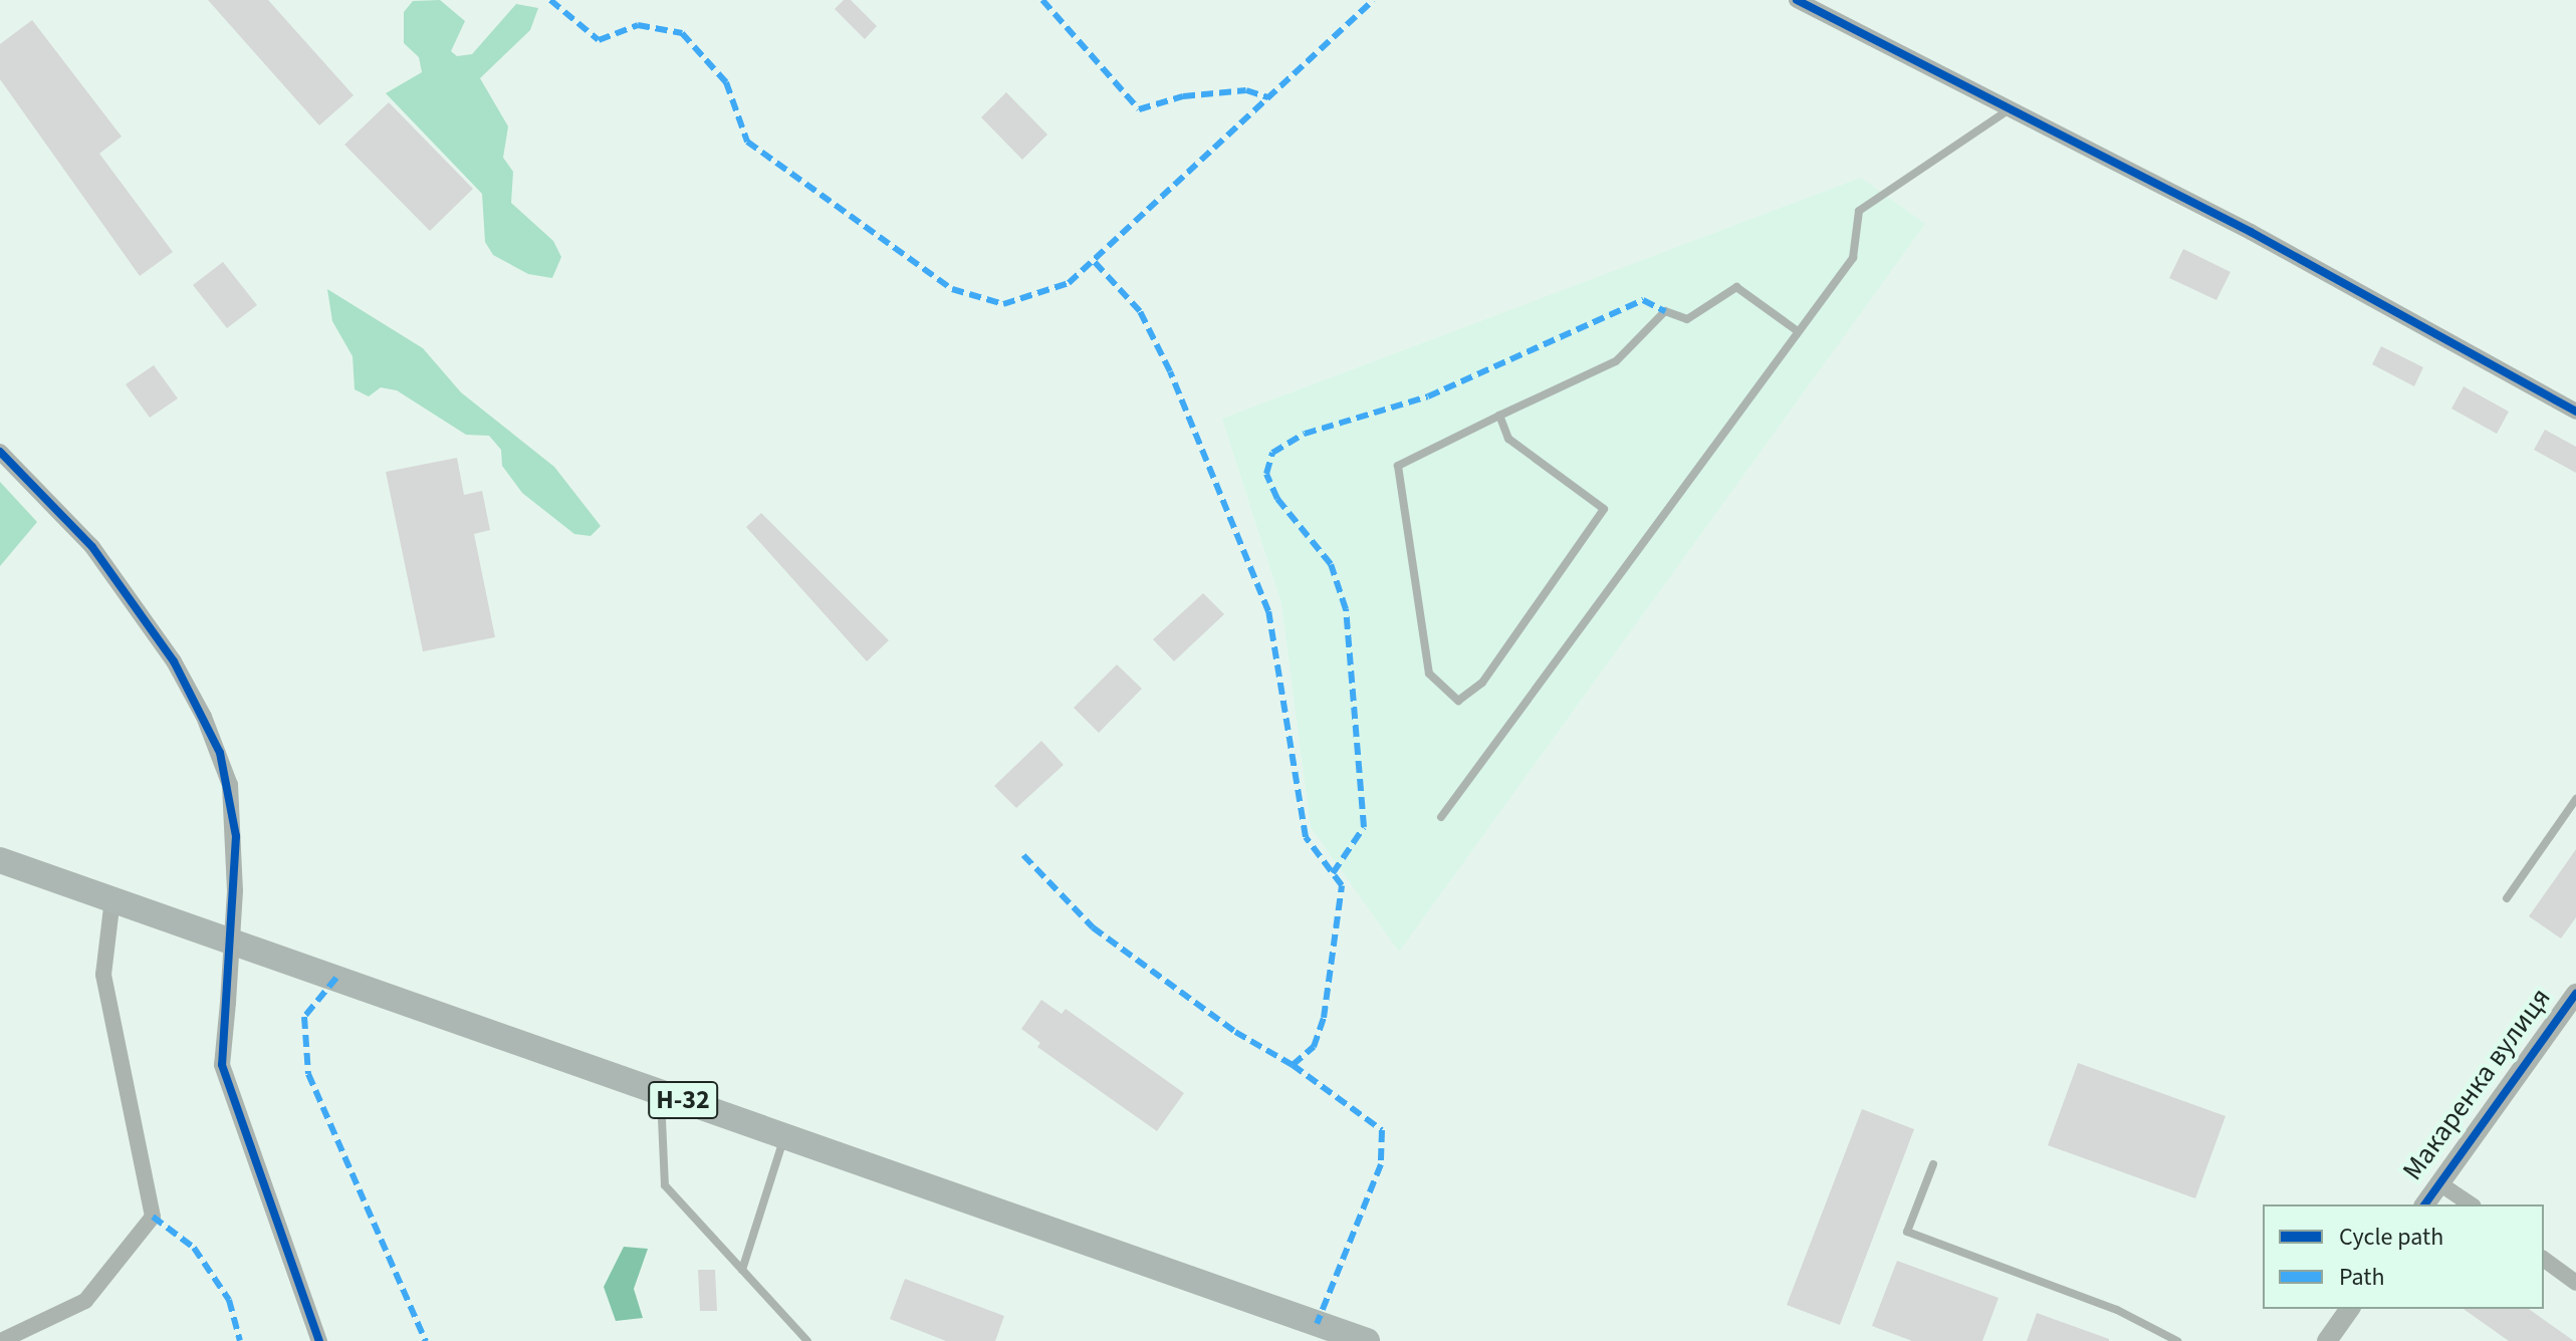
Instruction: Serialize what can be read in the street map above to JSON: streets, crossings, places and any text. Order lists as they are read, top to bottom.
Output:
{
  "streets": {
    "main road": ["Н-32"],
    "street": ["Макаренка вулиця"]
  },
  "legend": ["Cycle path", "Path"]
}
